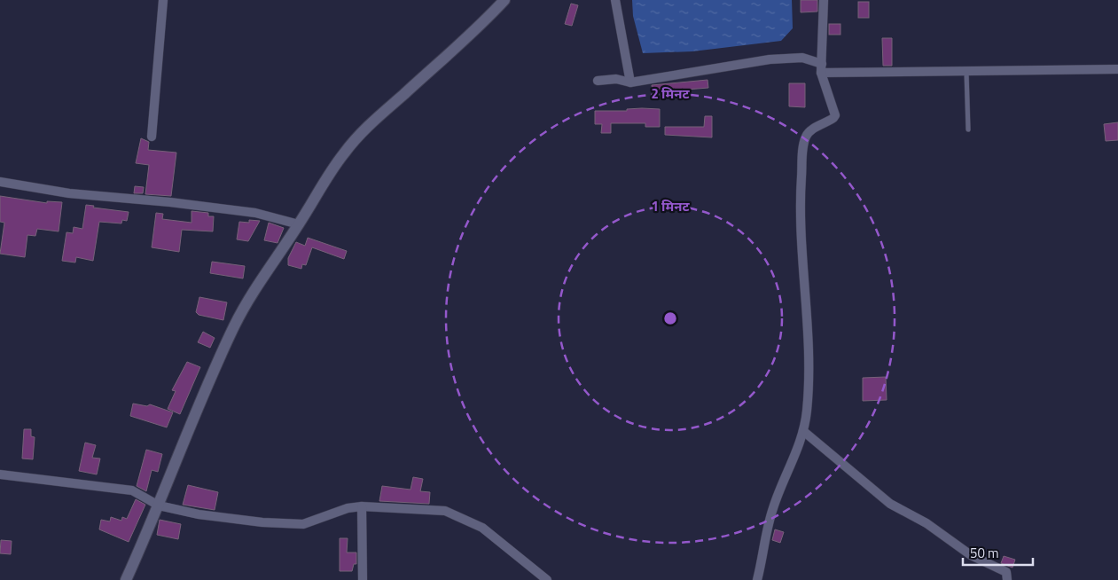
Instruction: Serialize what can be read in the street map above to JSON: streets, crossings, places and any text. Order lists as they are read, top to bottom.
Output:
{
  "scale_bar": "50 m",
  "rings": ["2 मिनट", "1 मिनट"]
}
